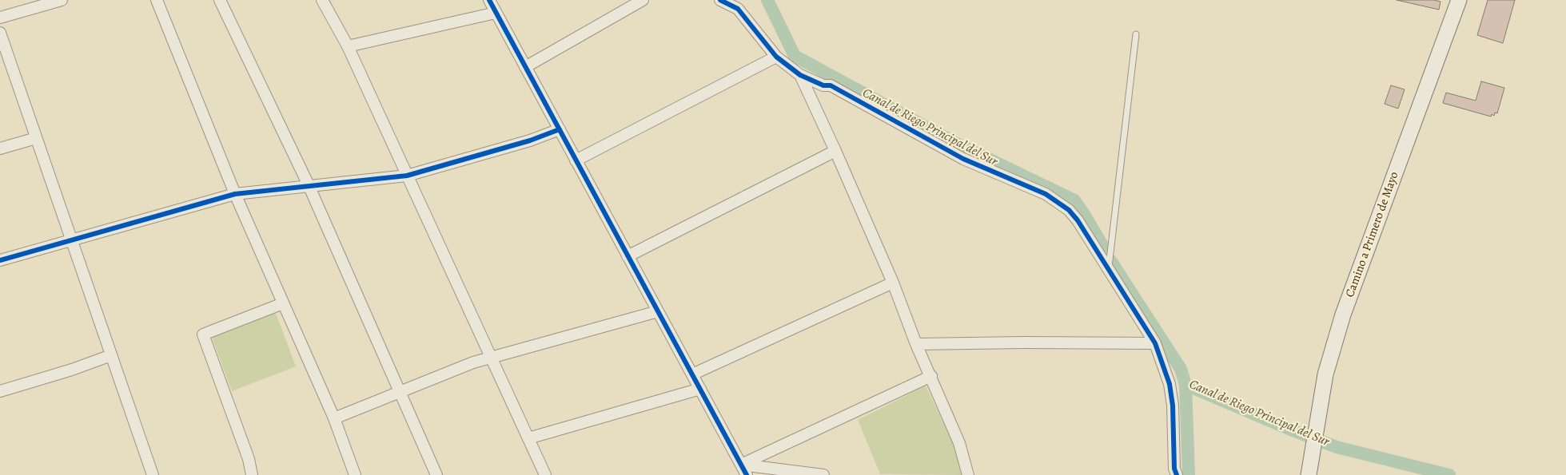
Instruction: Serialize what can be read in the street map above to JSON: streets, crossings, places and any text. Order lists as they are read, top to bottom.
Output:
{
  "streets": {
    "main road": ["Camino a Primero de Mayo"]
  },
  "water": ["Canal de Riego Principal del Sur"]
}
